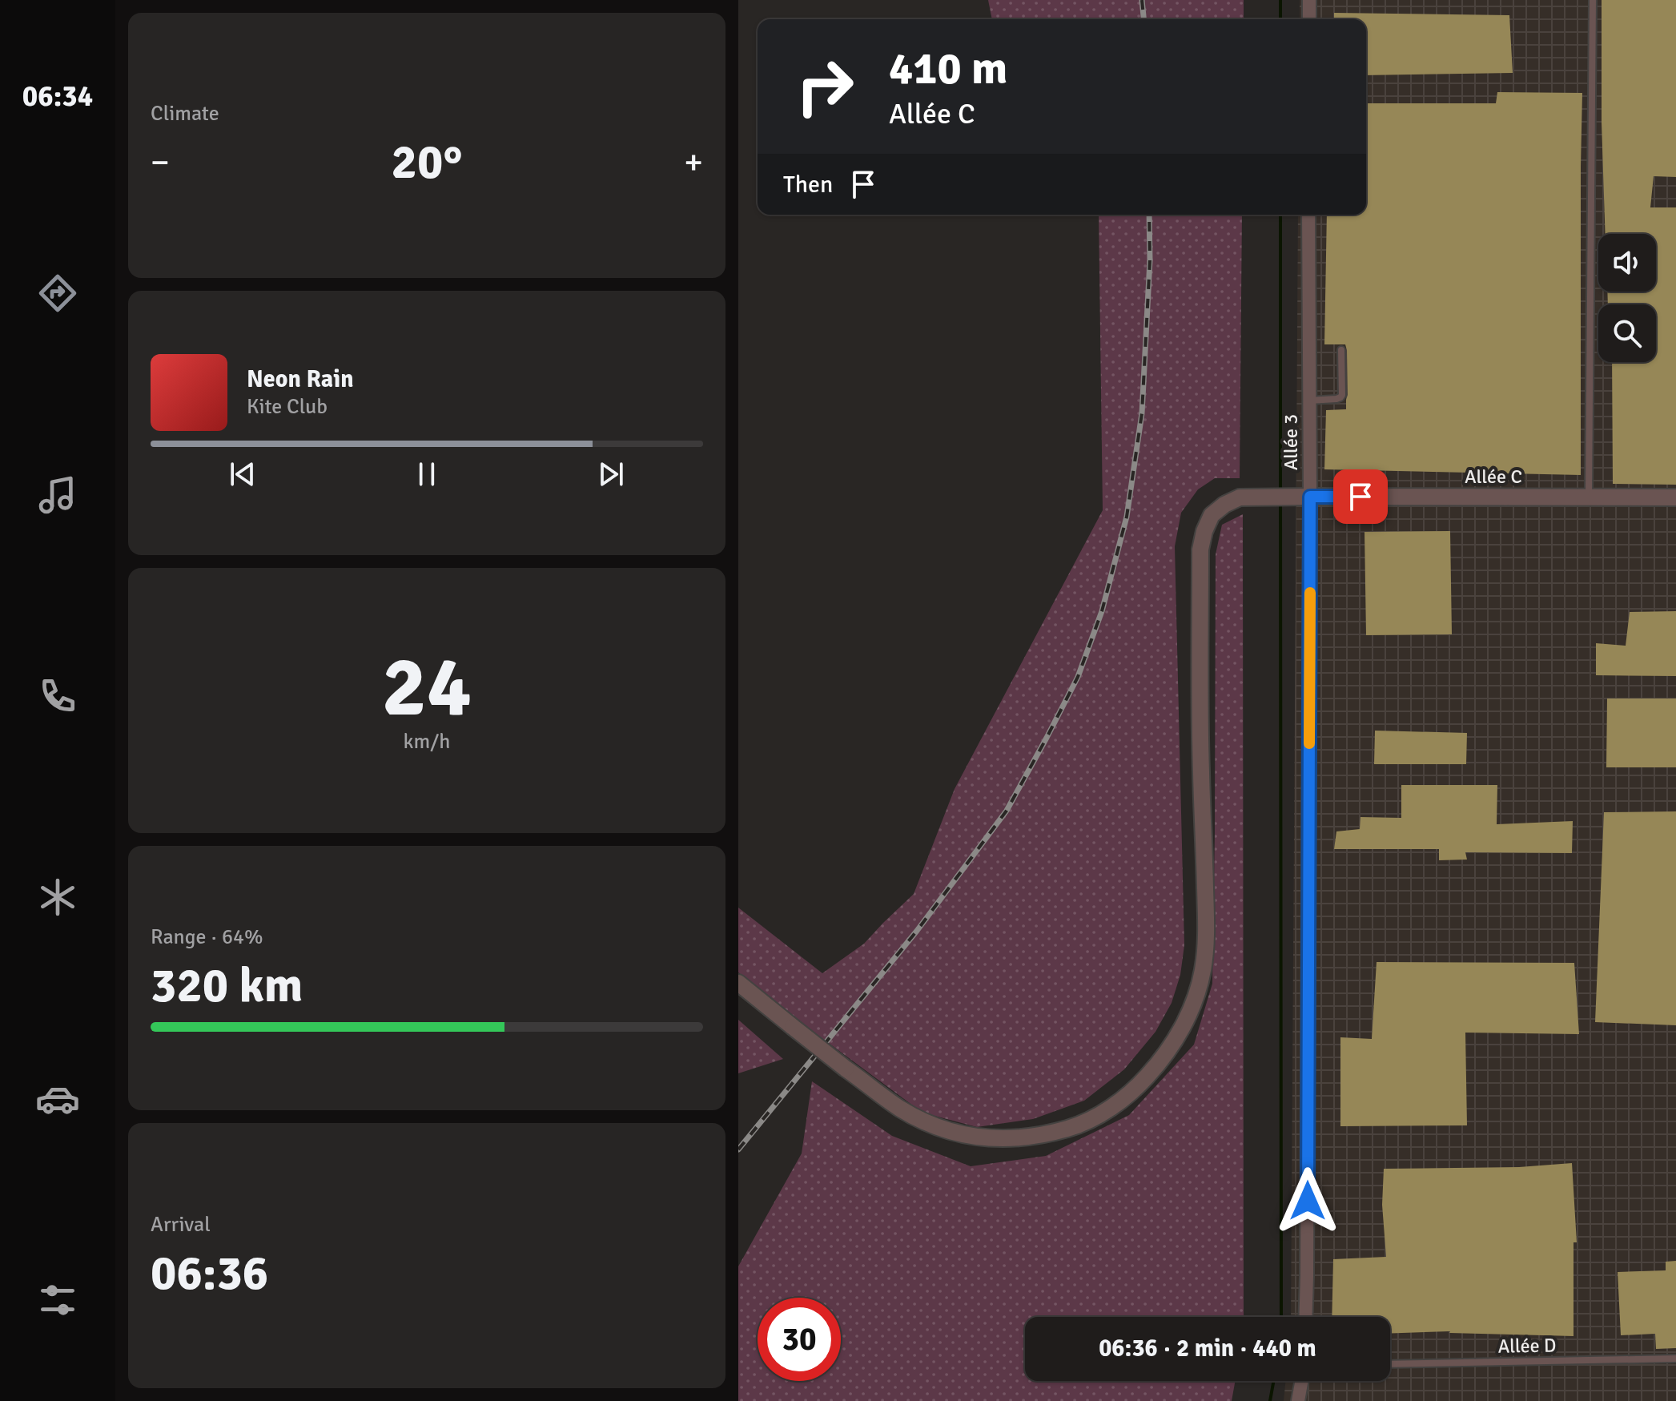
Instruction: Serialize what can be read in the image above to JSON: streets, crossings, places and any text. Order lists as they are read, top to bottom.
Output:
{
  "streets": {
    "street": ["Allée 3", "Allée C"],
    "lane": ["Allée D"]
  },
  "crossings": [
    ["Allée 3", "Allée C"]
  ],
  "page": {
    "tabs": "06:34",
    "tile": [
      "Climate",
      ["24", "km/h"],
      ["Range · 64%", "320 km"],
      ["Arrival", "06:36"]
    ],
    "turn": ["410 m", "Allée C"],
    "heat": ["−", "20°", "+"],
    "then": "Then",
    "song": ["Neon Rain", "Kite Club"],
    "limit": "30",
    "trip": "06:36 · 2 min · 440 m"
  }
}
